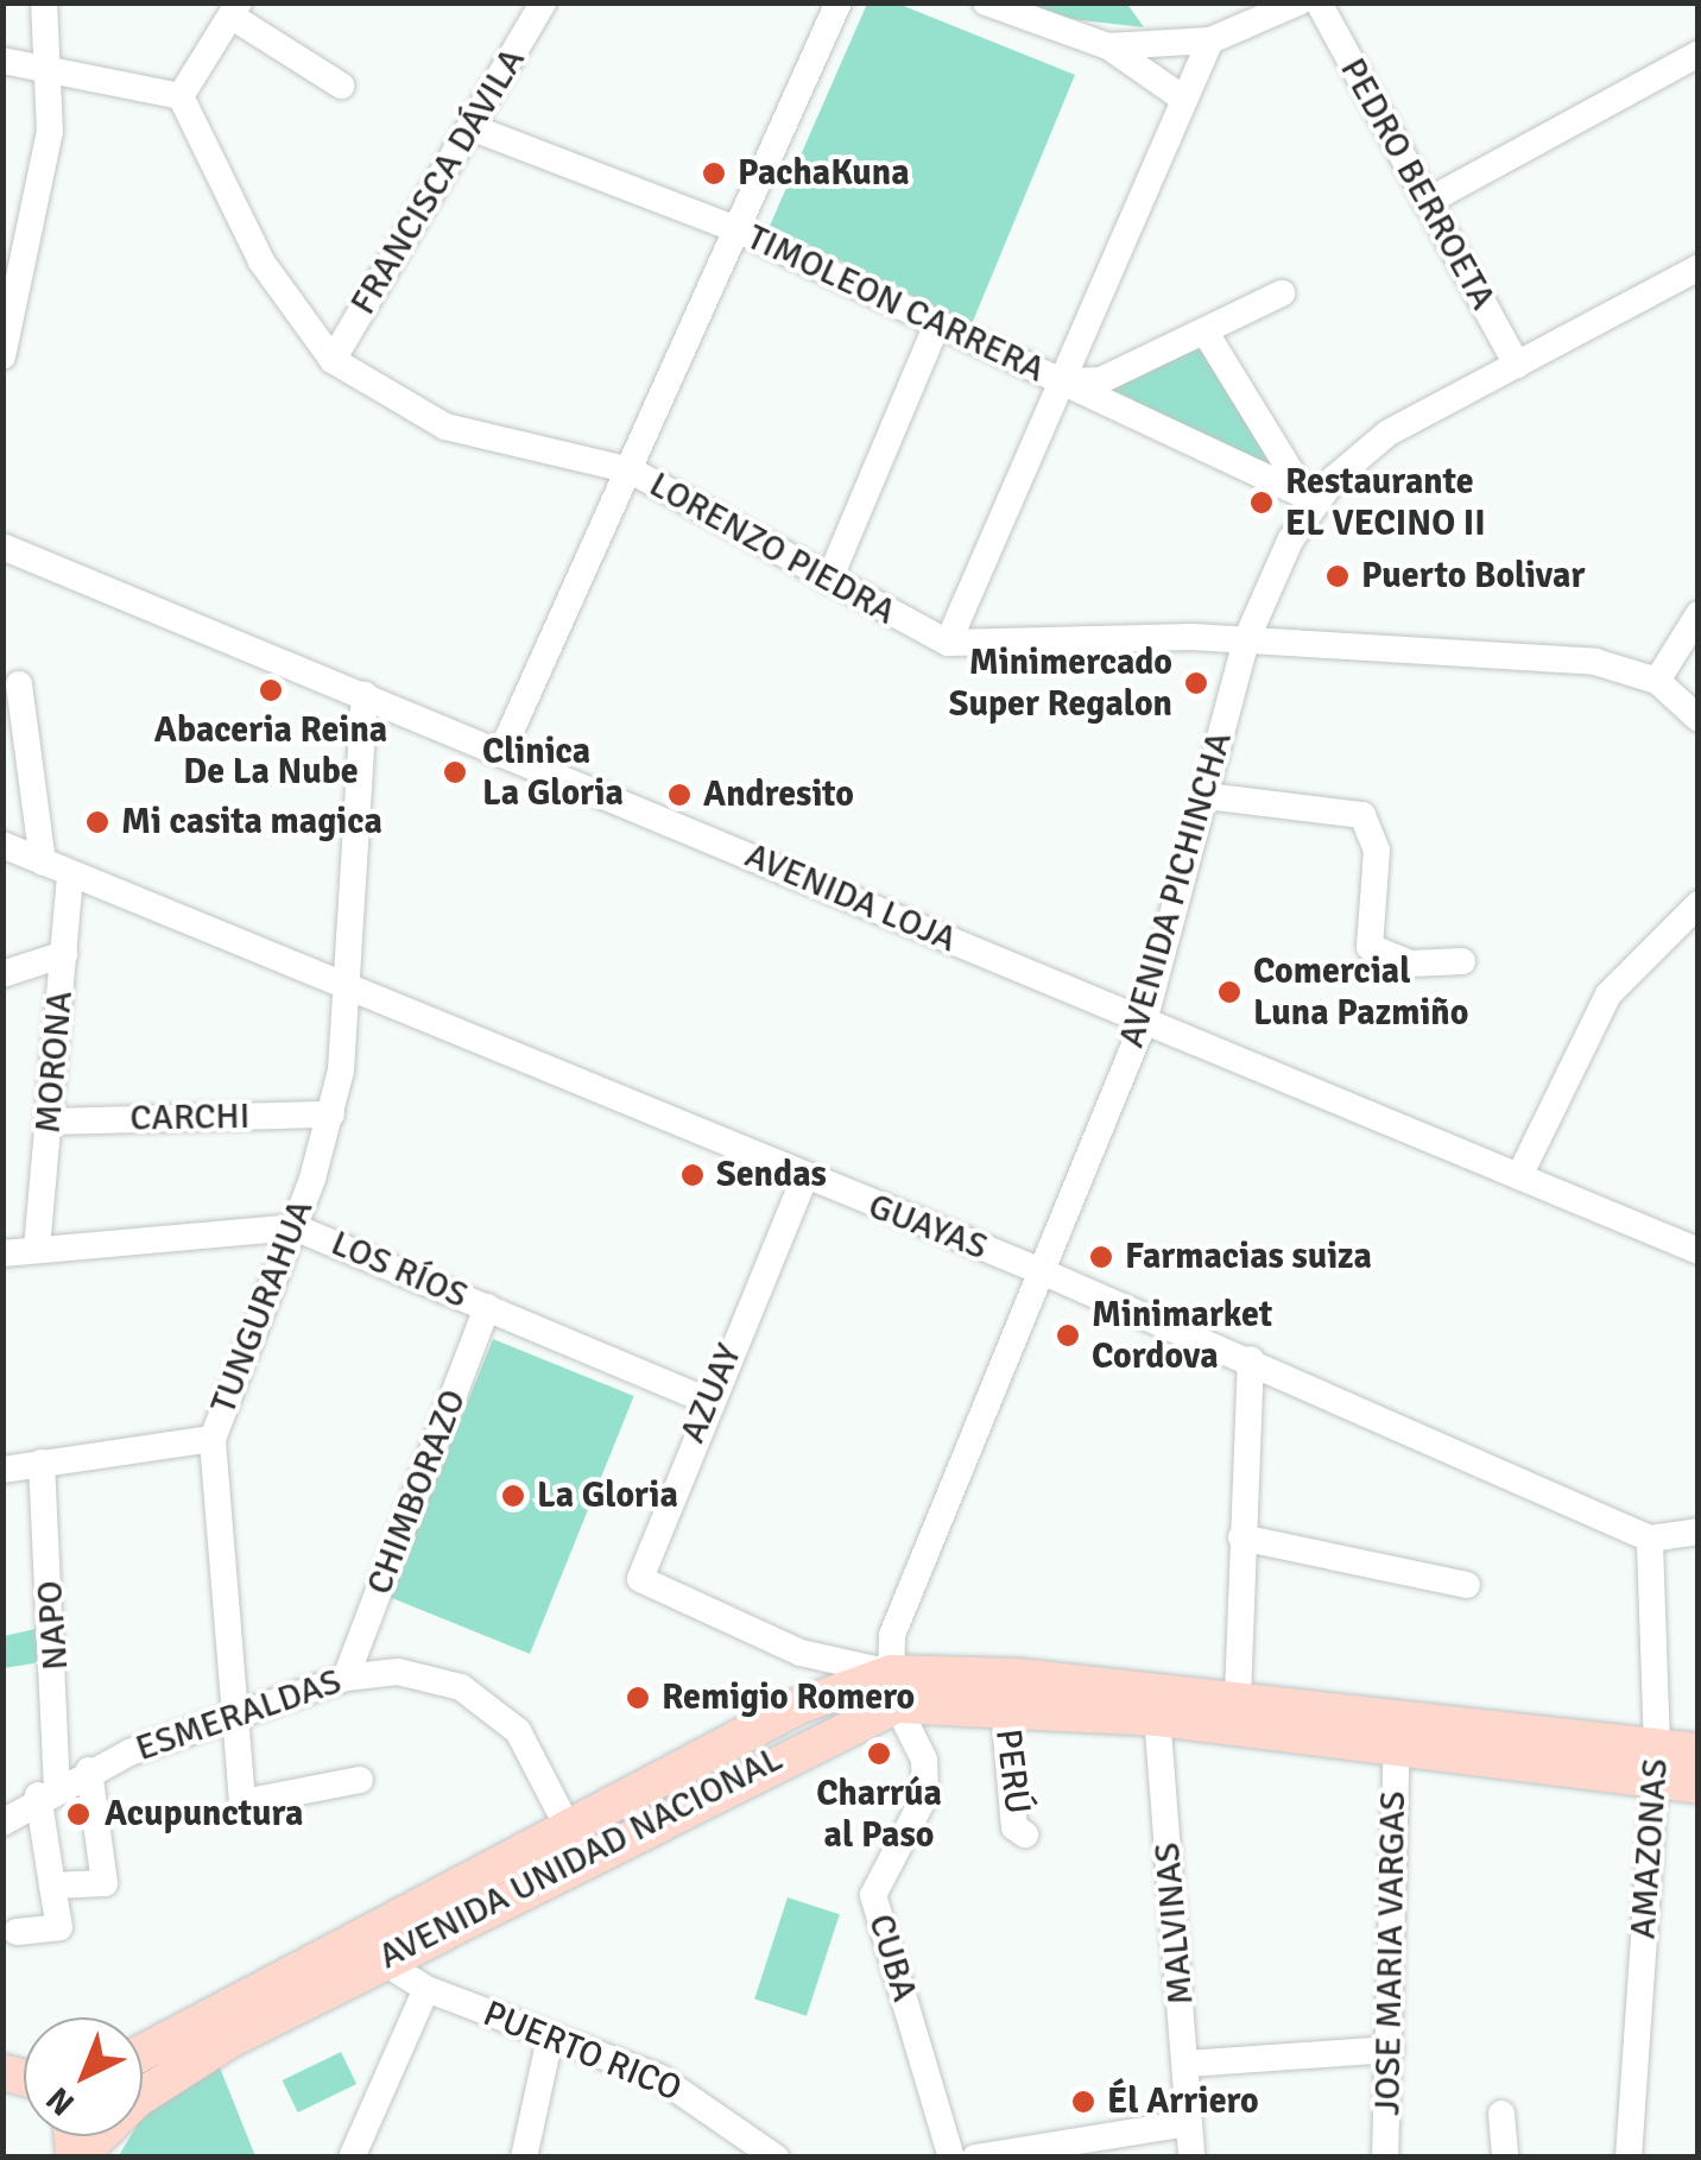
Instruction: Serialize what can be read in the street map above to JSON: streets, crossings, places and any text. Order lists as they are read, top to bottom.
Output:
{
  "streets": {
    "main road": ["AVENIDA UNIDAD NACIONAL"],
    "street": [
      "FRANCISCA DÁVILA",
      "PEDRO BERROETA",
      "TIMOLEON CARRERA",
      "LORENZO PIEDRA",
      "AVENIDA PICHINCHA",
      "AVENIDA LOJA",
      "MORONA",
      "CARCHI",
      "GUAYAS",
      "LOS RÍOS",
      "TUNGURAHUA",
      "AZUAY",
      "CHIMBORAZO",
      "NAPO",
      "ESMERALDAS",
      "PERÚ",
      "AMAZONAS",
      "MALVINAS",
      "JOSE MARIA VARGAS",
      "CUBA",
      "PUERTO RICO"
    ]
  },
  "crossings": [
    ["FRANCISCA DÁVILA", "TIMOLEON CARRERA"],
    ["FRANCISCA DÁVILA", "LORENZO PIEDRA"],
    ["PEDRO BERROETA", "AVENIDA PICHINCHA"],
    ["TIMOLEON CARRERA", "AVENIDA PICHINCHA"],
    ["LORENZO PIEDRA", "AVENIDA PICHINCHA"],
    ["AVENIDA PICHINCHA", "AVENIDA LOJA"],
    ["AVENIDA PICHINCHA", "GUAYAS"],
    ["AVENIDA PICHINCHA", "AZUAY"],
    ["AVENIDA PICHINCHA", "AVENIDA UNIDAD NACIONAL"],
    ["AVENIDA PICHINCHA", "CUBA"],
    ["AVENIDA LOJA", "TUNGURAHUA"],
    ["MORONA", "CARCHI"],
    ["MORONA", "GUAYAS"],
    ["MORONA", "LOS RÍOS"],
    ["CARCHI", "TUNGURAHUA"],
    ["GUAYAS", "TUNGURAHUA"],
    ["GUAYAS", "AZUAY"],
    ["GUAYAS", "AMAZONAS"],
    ["LOS RÍOS", "TUNGURAHUA"],
    ["LOS RÍOS", "AZUAY"],
    ["LOS RÍOS", "CHIMBORAZO"],
    ["TUNGURAHUA", "ESMERALDAS"],
    ["AZUAY", "AVENIDA UNIDAD NACIONAL"],
    ["AZUAY", "CUBA"],
    ["CHIMBORAZO", "ESMERALDAS"],
    ["NAPO", "ESMERALDAS"],
    ["ESMERALDAS", "AVENIDA UNIDAD NACIONAL"],
    ["PERÚ", "AVENIDA UNIDAD NACIONAL"],
    ["AMAZONAS", "AVENIDA UNIDAD NACIONAL"],
    ["AVENIDA UNIDAD NACIONAL", "MALVINAS"],
    ["AVENIDA UNIDAD NACIONAL", "JOSE MARIA VARGAS"],
    ["AVENIDA UNIDAD NACIONAL", "CUBA"],
    ["AVENIDA UNIDAD NACIONAL", "PUERTO RICO"]
  ],
  "places": [
    "PachaKuna",
    "Restaurante EL VECINO II",
    "Puerto Bolivar",
    "Minimercado Super Regalon",
    "Abaceria Reina De La Nube",
    "Clinica La Gloria",
    "Andresito",
    "Mi casita magica",
    "Comercial Luna Pazmiño",
    "Sendas",
    "Farmacias suiza",
    "Minimarket Cordova",
    "La Gloria",
    "Remigio Romero",
    "Charrúa al Paso",
    "Acupunctura",
    "Él Arriero"
  ],
  "north": "bottom left"
}
